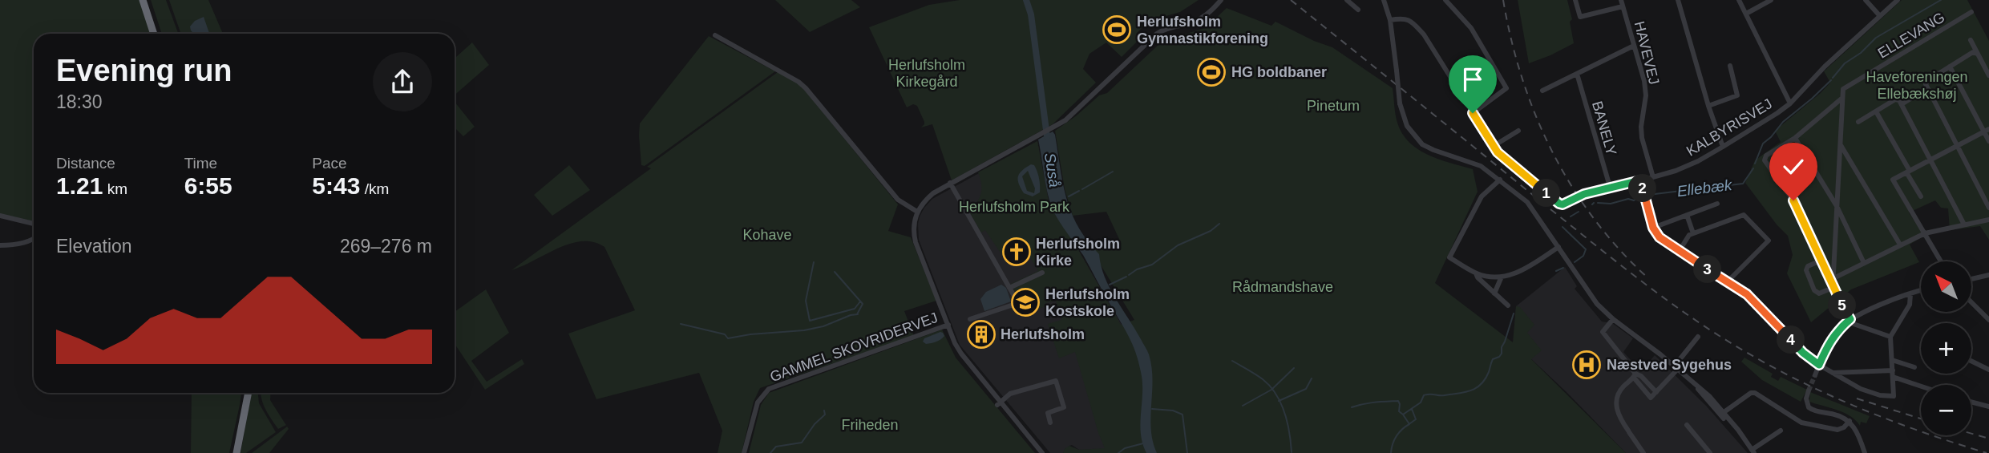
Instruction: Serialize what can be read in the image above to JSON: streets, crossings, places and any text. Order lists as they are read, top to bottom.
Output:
{
  "streets": {
    "street": [
      "ELLEVANG",
      "HAVEVEJ",
      "KALBYRISVEJ",
      "BANELY",
      "GAMMEL SKOVRIDERVEJ"
    ]
  },
  "crossings": [
    ["HAVEVEJ", "KALBYRISVEJ"],
    ["KALBYRISVEJ", "BANELY"]
  ],
  "water": ["Suså", "Ellebæk"],
  "parks": [
    "Herlufsholm Kirkegård",
    "Haveforeningen Ellebækshøj",
    "Pinetum",
    "Herlufsholm Park",
    "Kohave",
    "Rådmandshave",
    "Friheden"
  ],
  "places": {
    "sports": ["Herlufsholm Gymnastikforening", "HG boldbaner"],
    "church": ["Herlufsholm Kirke"],
    "school or university": ["Herlufsholm Kostskole"],
    "building": ["Herlufsholm"],
    "hospital": ["Næstved Sygehus"]
  },
  "north": "top left",
  "page": {
    "heading": ["Evening run", "18:30"],
    "stats": [
      ["Distance", "1.21 km"],
      ["Time", "6:55"],
      ["Pace", "5:43 /km"]
    ],
    "pins": [
      "2",
      "1",
      "3",
      "5",
      "4"
    ],
    "chart": ["Elevation", "269–276 m"],
    "map_buttons": ["+", "−"]
  }
}
